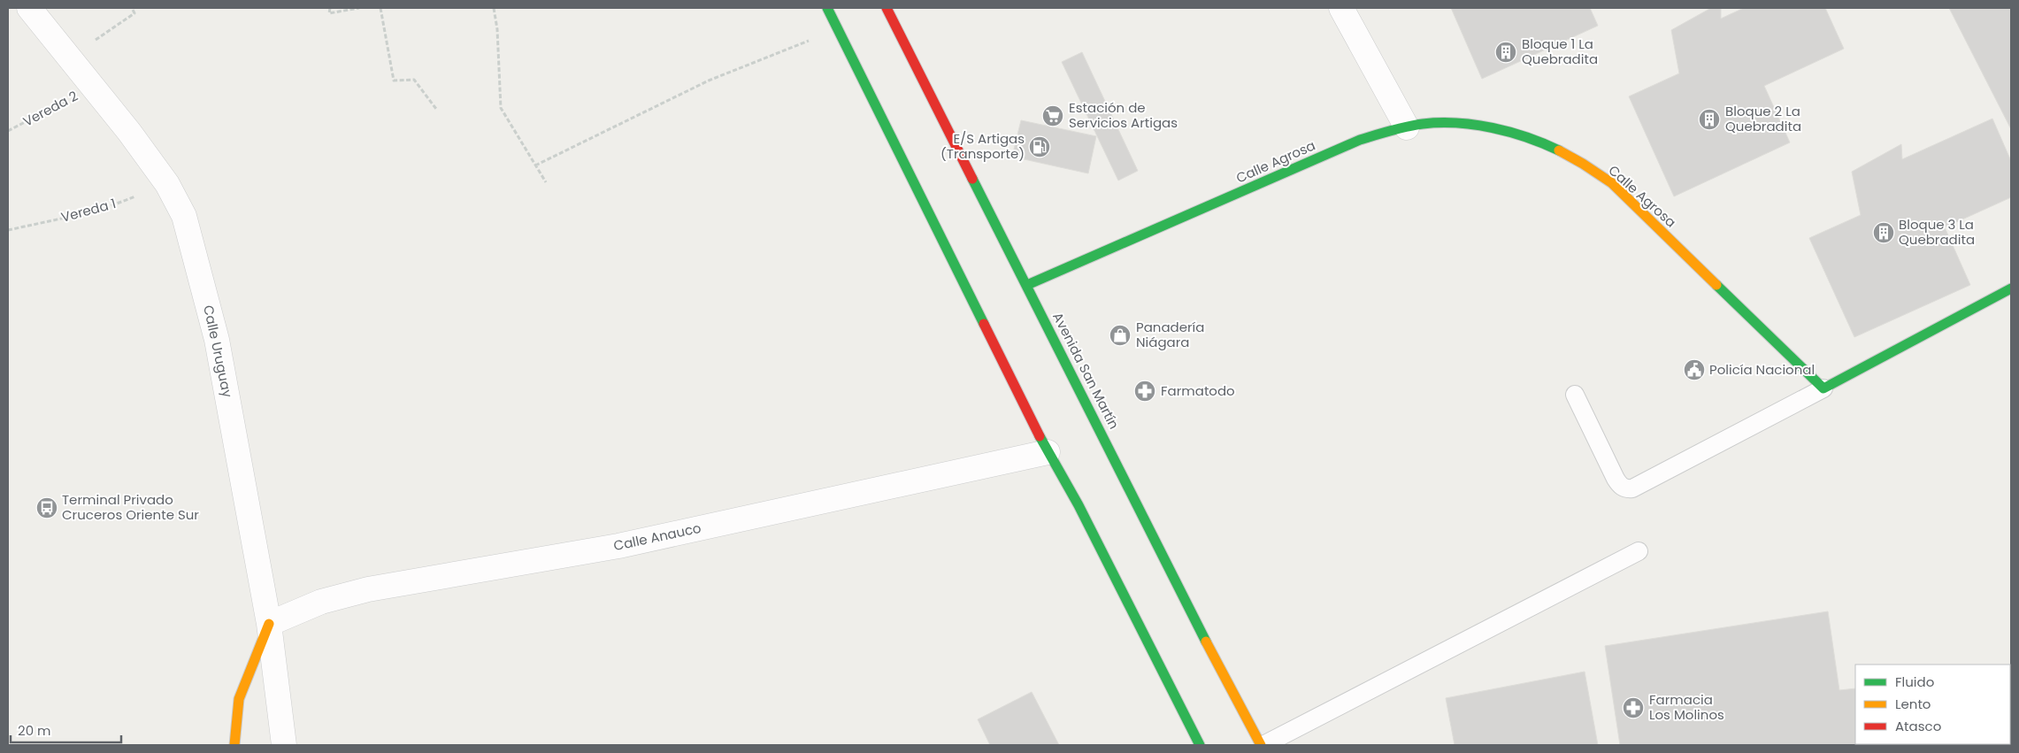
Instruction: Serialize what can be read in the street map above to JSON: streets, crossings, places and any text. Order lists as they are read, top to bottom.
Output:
{
  "streets": {
    "main road": ["Calle Agrosa", "Avenida San Martín"],
    "street": ["Calle Uruguay", "Calle Anauco"],
    "path": ["Vereda 2", "Vereda 1"]
  },
  "crossings": [
    ["Vereda 2", "Calle Uruguay"],
    ["Calle Agrosa", "Avenida San Martín"],
    ["Vereda 1", "Calle Uruguay"],
    ["Calle Uruguay", "Calle Anauco"]
  ],
  "places": {
    "building": ["Bloque 1 La Quebradita", "Bloque 2 La Quebradita", "Bloque 3 La Quebradita"],
    "supermarket": ["Estación de Servicios Artigas"],
    "fuel station": ["E/S Artigas (Transporte)"],
    "shop": ["Panadería Niágara"],
    "public building": ["Policía Nacional"],
    "pharmacy": ["Farmatodo", "Farmacia Los Molinos"],
    "bus stop": ["Terminal Privado Cruceros Oriente Sur"]
  },
  "legend": ["Fluido", "Lento", "Atasco"],
  "scale_bar": "20 m"
}
